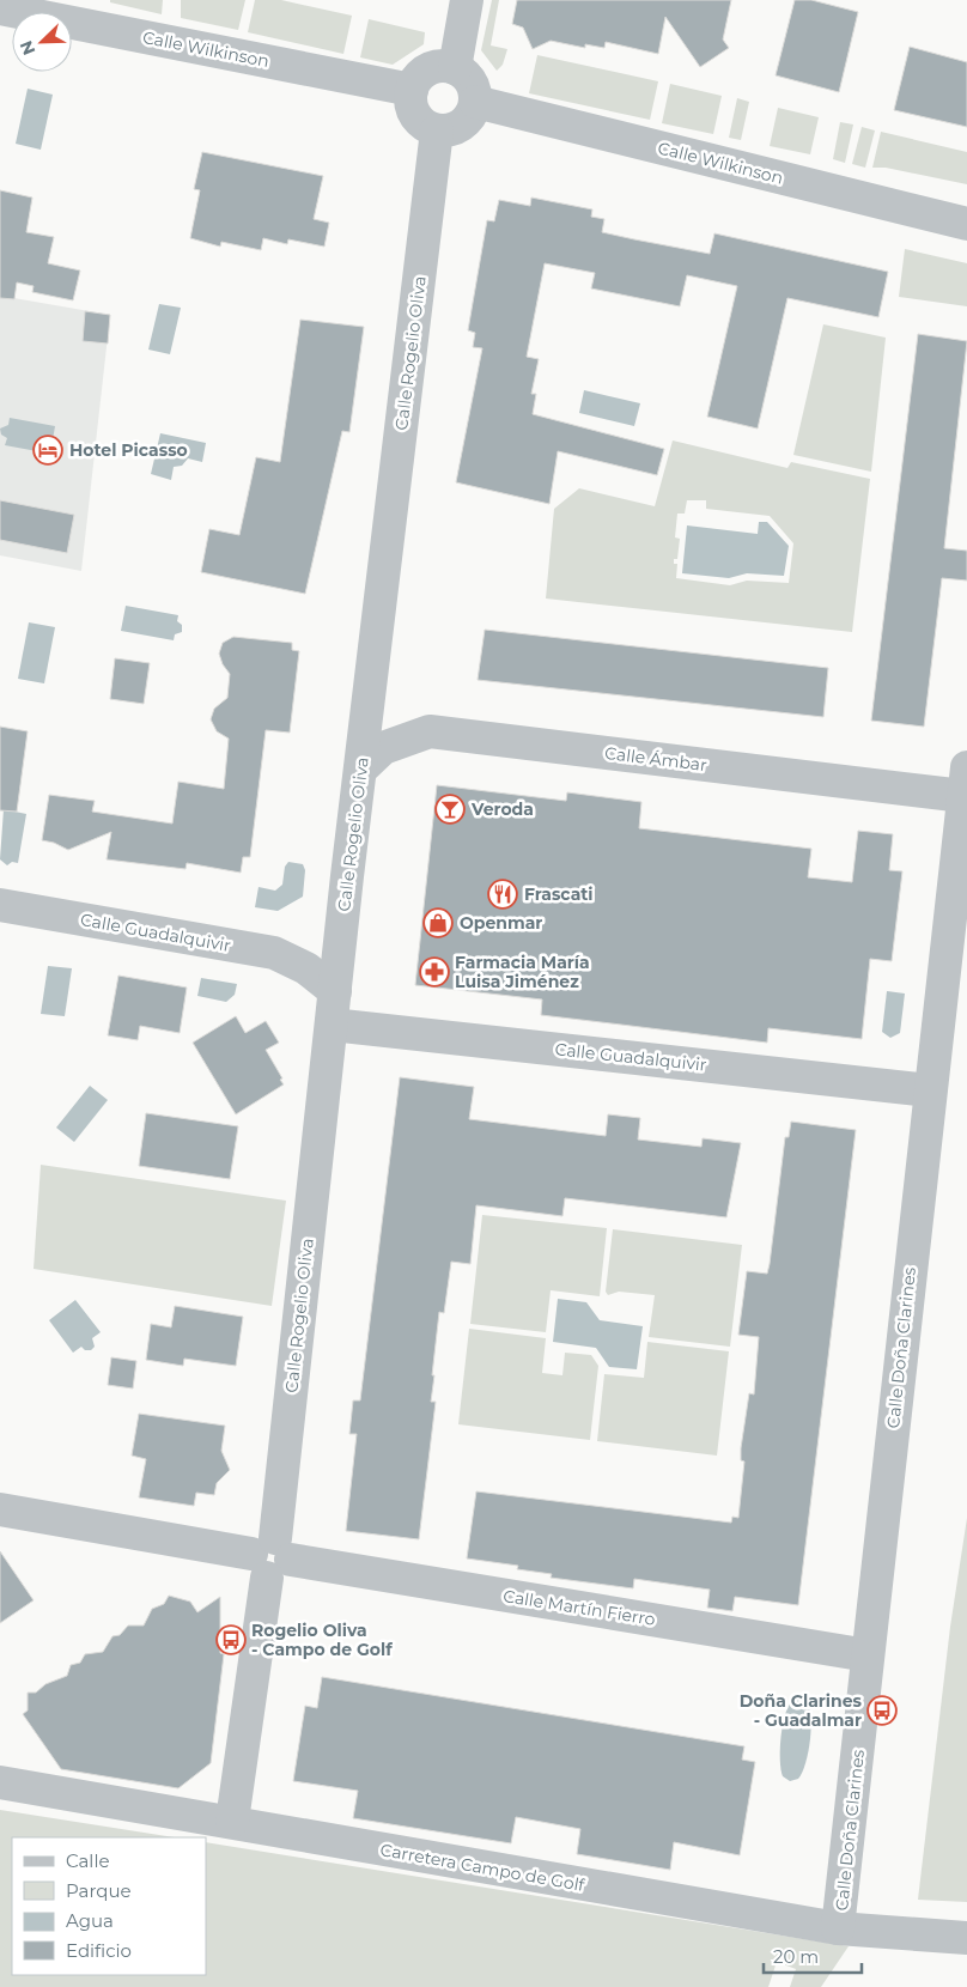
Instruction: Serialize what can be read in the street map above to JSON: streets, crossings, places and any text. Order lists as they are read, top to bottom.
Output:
{
  "streets": {
    "street": [
      "Calle Wilkinson",
      "Calle Rogelio Oliva",
      "Calle Ámbar",
      "Calle Guadalquivir",
      "Calle Doña Clarines",
      "Calle Martín Fierro",
      "Carretera Campo de Golf"
    ]
  },
  "crossings": [
    ["Calle Wilkinson", "Calle Rogelio Oliva"],
    ["Calle Rogelio Oliva", "Calle Ámbar"],
    ["Calle Rogelio Oliva", "Calle Guadalquivir"],
    ["Calle Rogelio Oliva", "Calle Martín Fierro"],
    ["Calle Rogelio Oliva", "Carretera Campo de Golf"],
    ["Calle Ámbar", "Calle Doña Clarines"],
    ["Calle Guadalquivir", "Calle Doña Clarines"],
    ["Calle Doña Clarines", "Calle Martín Fierro"],
    ["Calle Doña Clarines", "Carretera Campo de Golf"]
  ],
  "places": {
    "hotel": ["Hotel Picasso"],
    "bar": ["Veroda"],
    "restaurant": ["Frascati"],
    "shop": ["Openmar"],
    "pharmacy": ["Farmacia María Luisa Jiménez"],
    "bus stop": ["Rogelio Oliva - Campo de Golf", "Doña Clarines - Guadalmar"]
  },
  "legend": [
    "Calle",
    "Parque",
    "Agua",
    "Edificio"
  ],
  "scale_bar": "20 m",
  "north": "bottom left"
}
